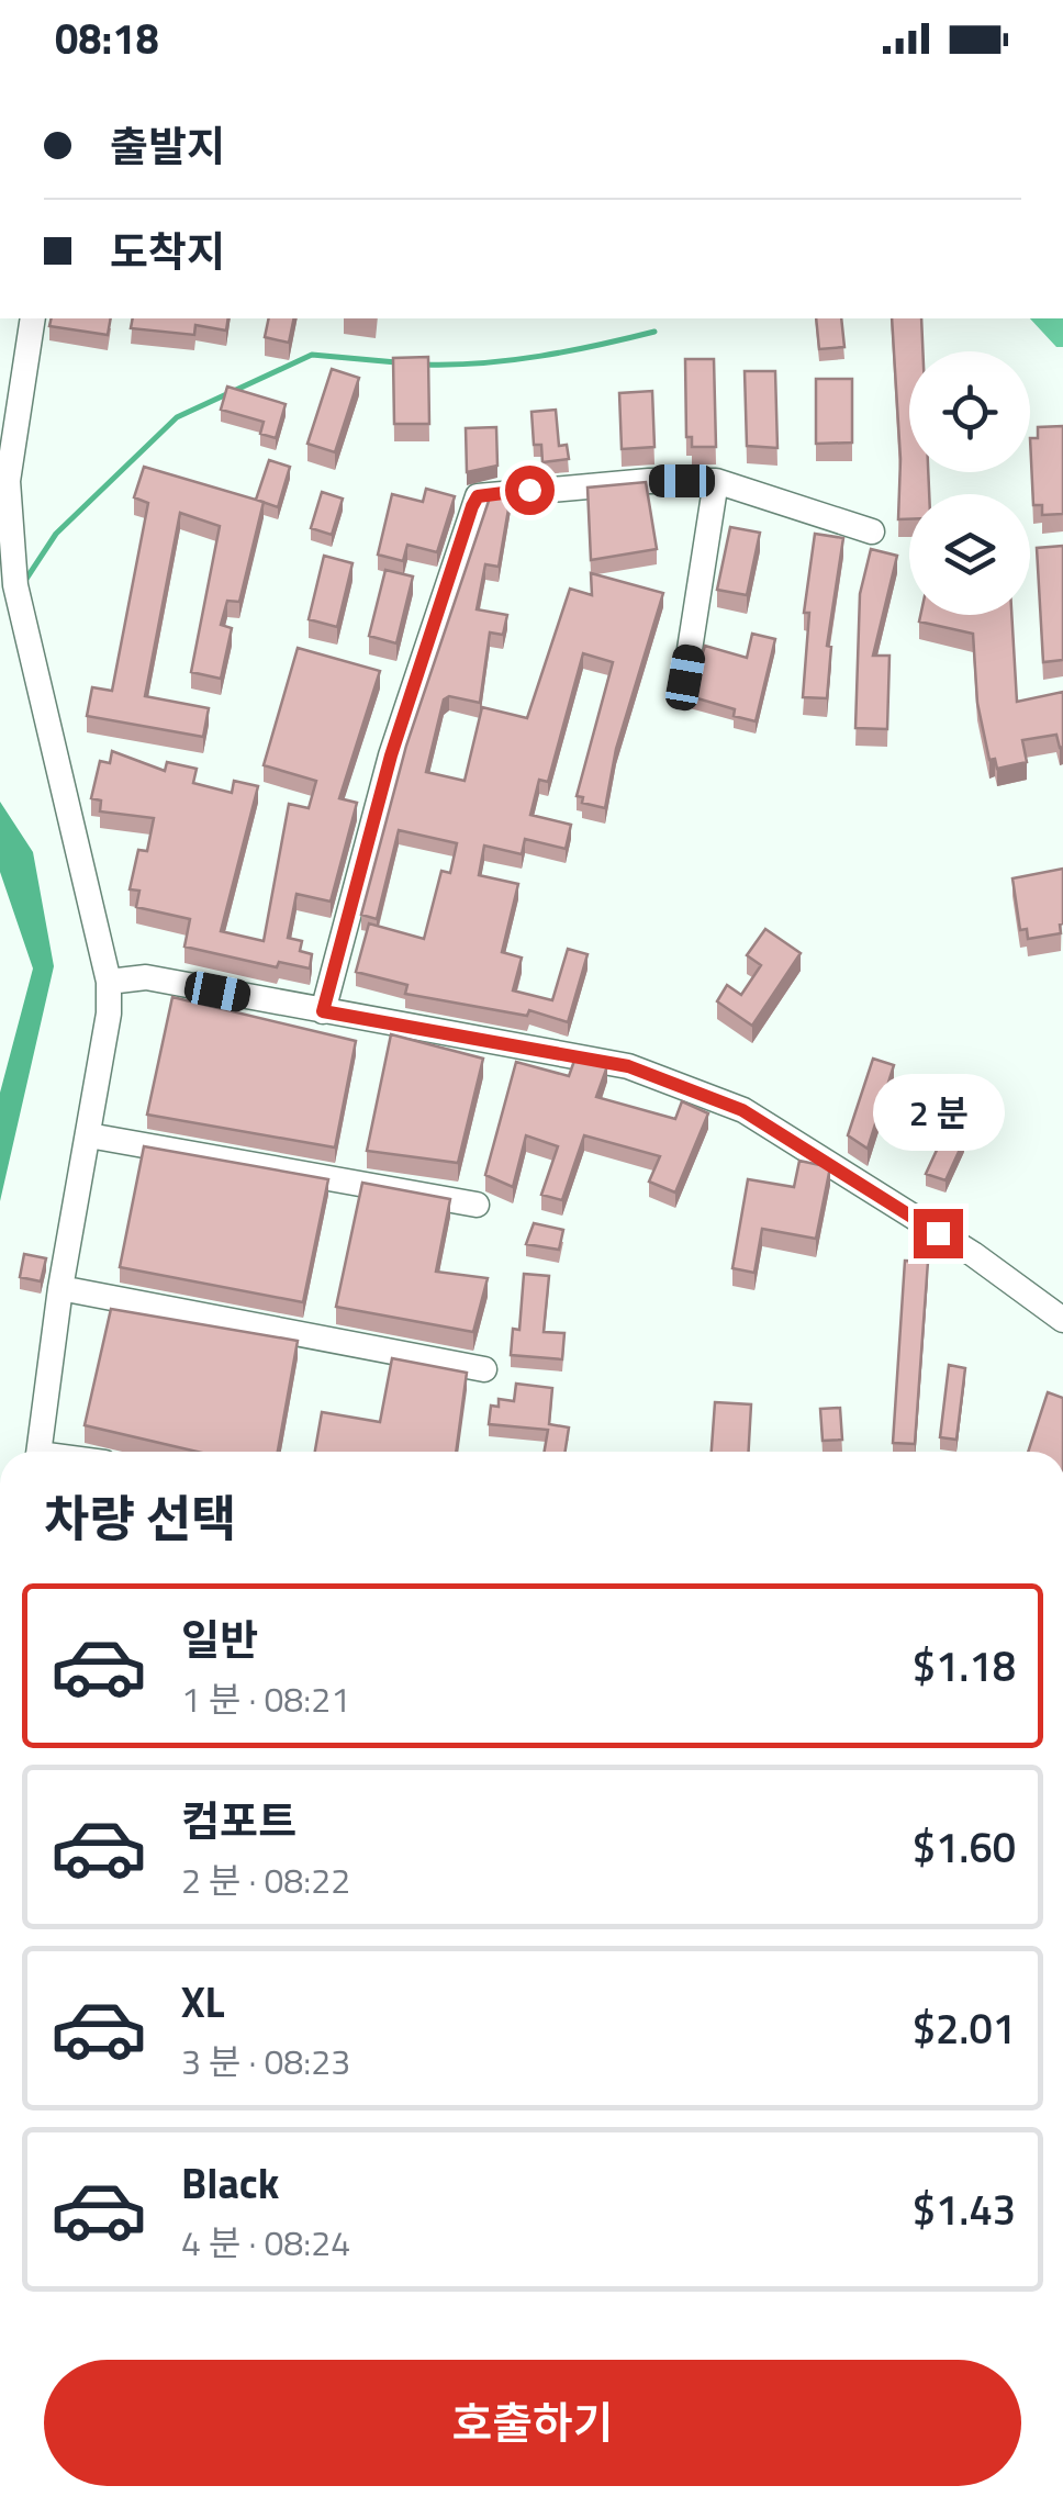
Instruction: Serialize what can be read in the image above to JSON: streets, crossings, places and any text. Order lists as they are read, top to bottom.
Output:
{
  "page": {
    "status": "08:18",
    "banner": ["출발지", "도착지"],
    "bubble": "2 분",
    "heading": "차량 선택",
    "list": [
      {
        "name": "일반",
        "note": "1 분 · 08:21",
        "value": "$1.18"
      },
      {
        "name": "컴포트",
        "note": "2 분 · 08:22",
        "value": "$1.60"
      },
      {
        "name": "XL",
        "note": "3 분 · 08:23",
        "value": "$2.01"
      },
      {
        "name": "Black",
        "note": "4 분 · 08:24",
        "value": "$1.43"
      }
    ],
    "buttons": "호출하기"
  }
}
